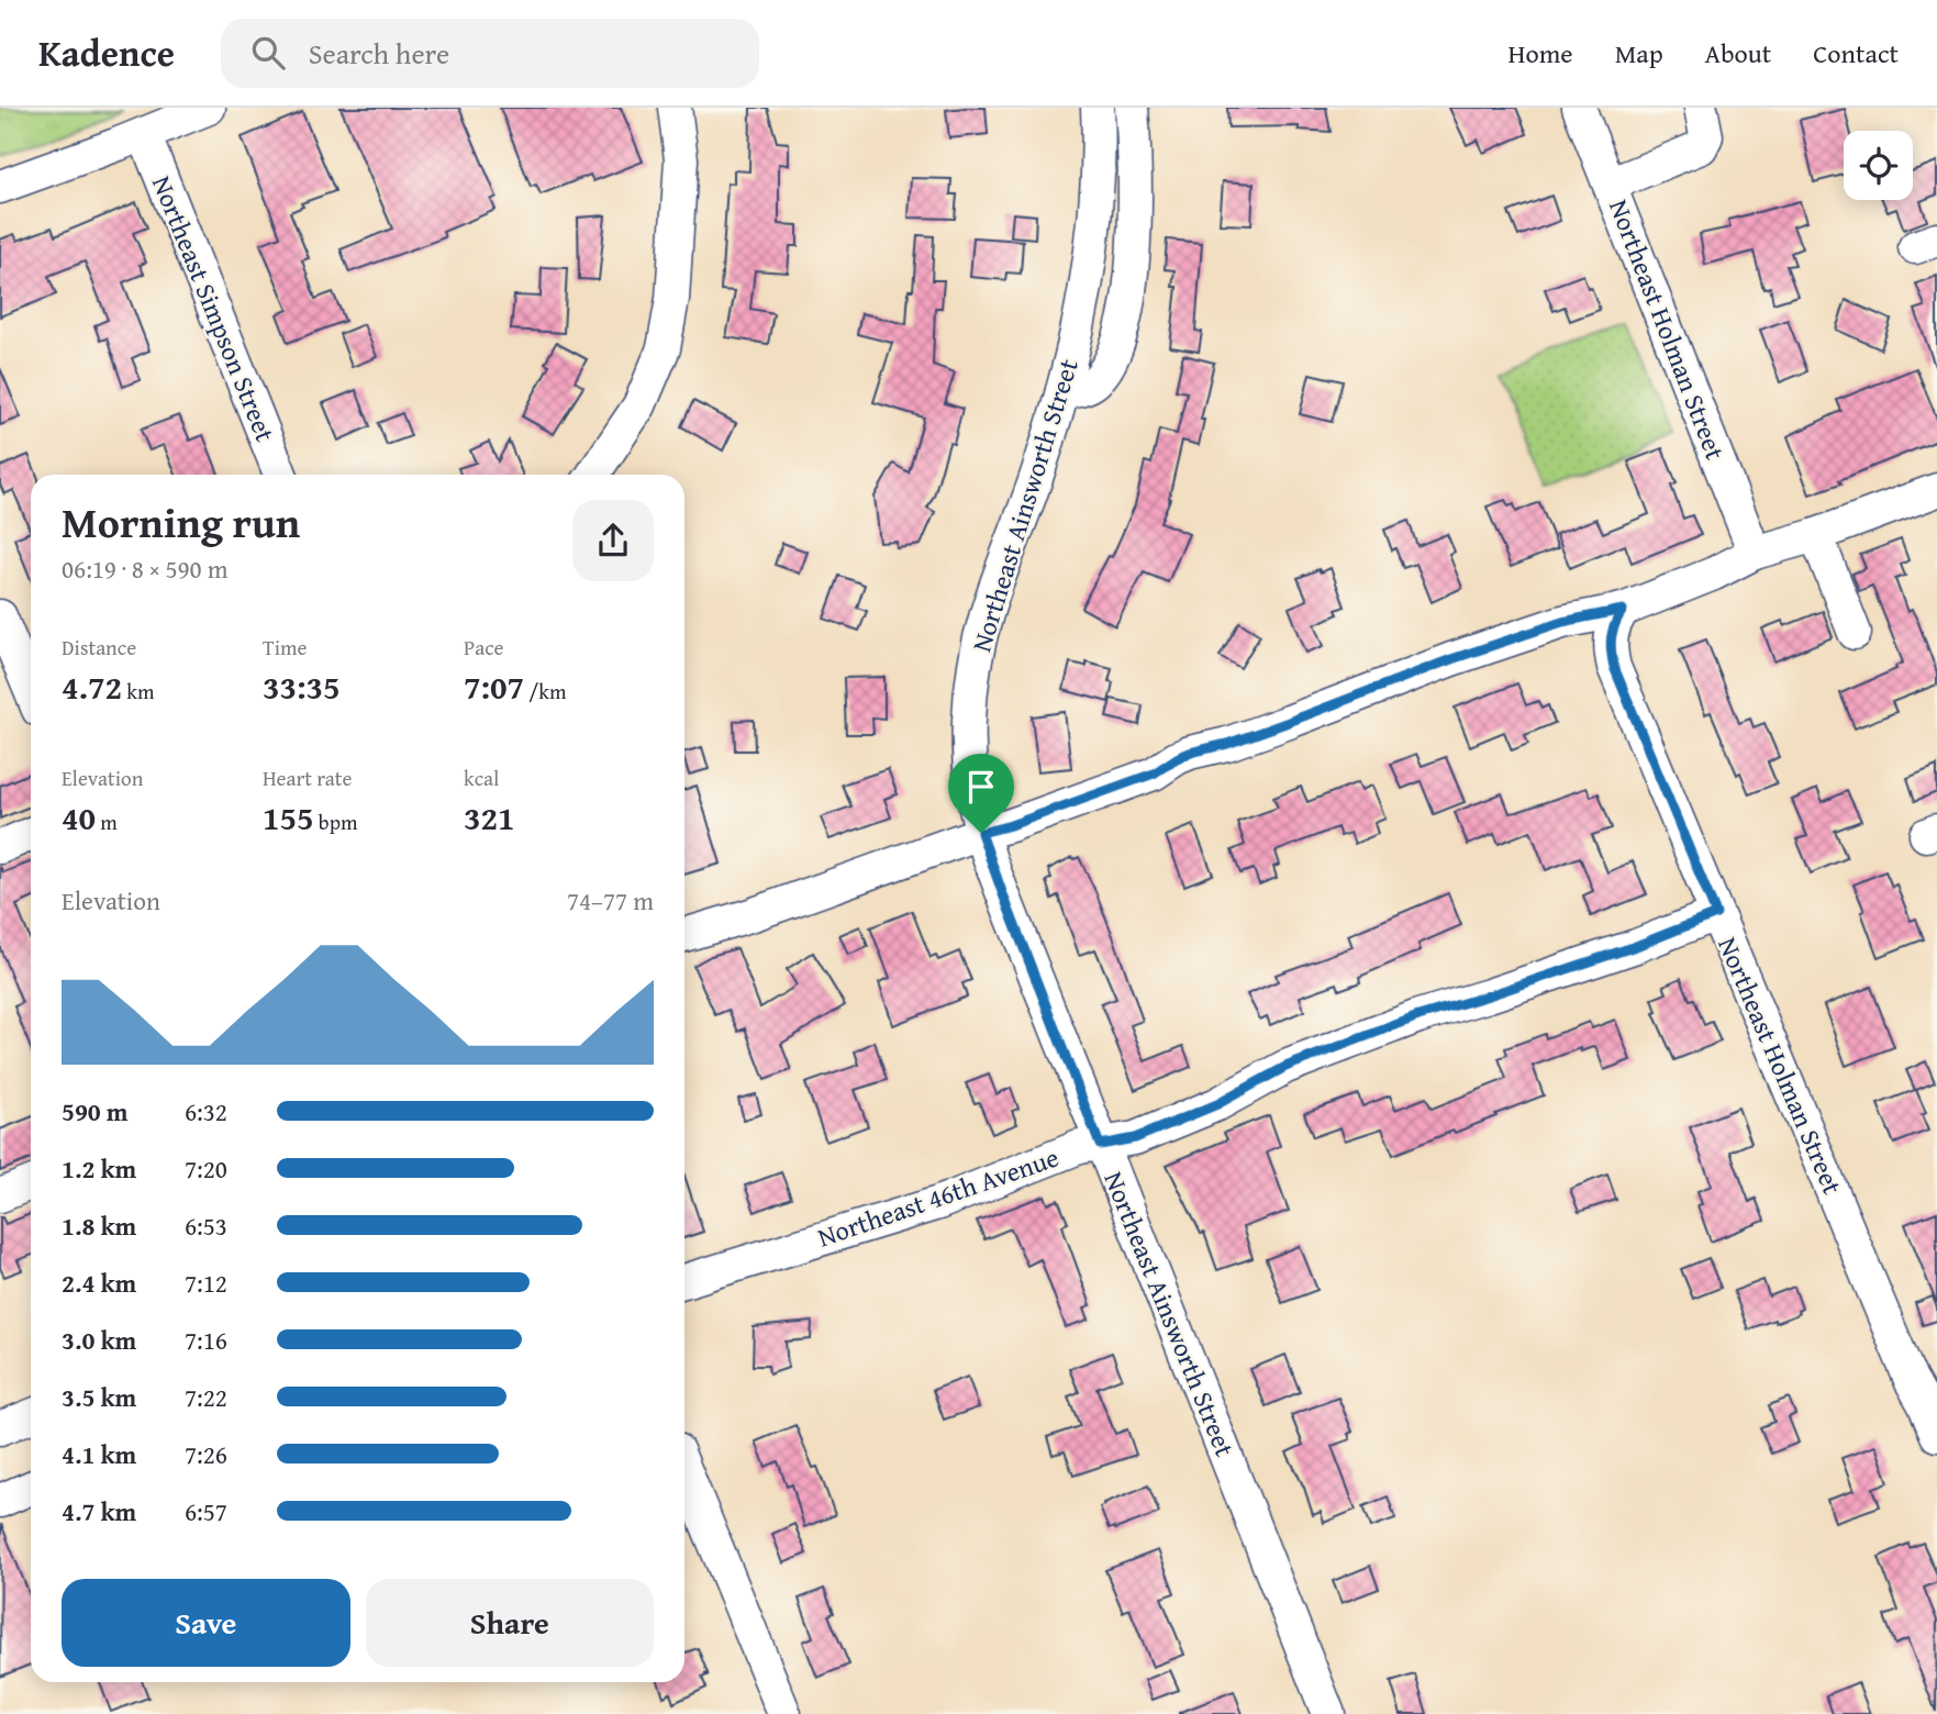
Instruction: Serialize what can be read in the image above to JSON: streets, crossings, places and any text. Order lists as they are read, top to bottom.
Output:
{
  "streets": {
    "street": [
      "Northeast Simpson Street",
      "Northeast Holman Street",
      "Northeast Ainsworth Street",
      "Northeast 46th Avenue"
    ]
  },
  "crossings": [
    ["Northeast Holman Street", "Northeast 46th Avenue"],
    ["Northeast Ainsworth Street", "Northeast 46th Avenue"]
  ],
  "page": {
    "header": "Kadence",
    "search": "Search here",
    "nav": [
      "Home",
      "Map",
      "About",
      "Contact"
    ],
    "heading": ["Morning run", "06:19 · 8 × 590 m"],
    "stats": [
      ["Distance", "4.72 km"],
      ["Time", "33:35"],
      ["Pace", "7:07 /km"],
      ["Elevation", "40 m"],
      ["Heart rate", "155 bpm"],
      ["kcal", "321"]
    ],
    "chart": ["Elevation", "74–77 m"],
    "list": [
      {
        "name": "590 m",
        "note": "6:32"
      },
      {
        "name": "1.2 km",
        "note": "7:20"
      },
      {
        "name": "1.8 km",
        "note": "6:53"
      },
      {
        "name": "2.4 km",
        "note": "7:12"
      },
      {
        "name": "3.0 km",
        "note": "7:16"
      },
      {
        "name": "3.5 km",
        "note": "7:22"
      },
      {
        "name": "4.1 km",
        "note": "7:26"
      },
      {
        "name": "4.7 km",
        "note": "6:57"
      }
    ],
    "buttons": ["Save", "Share"]
  }
}
